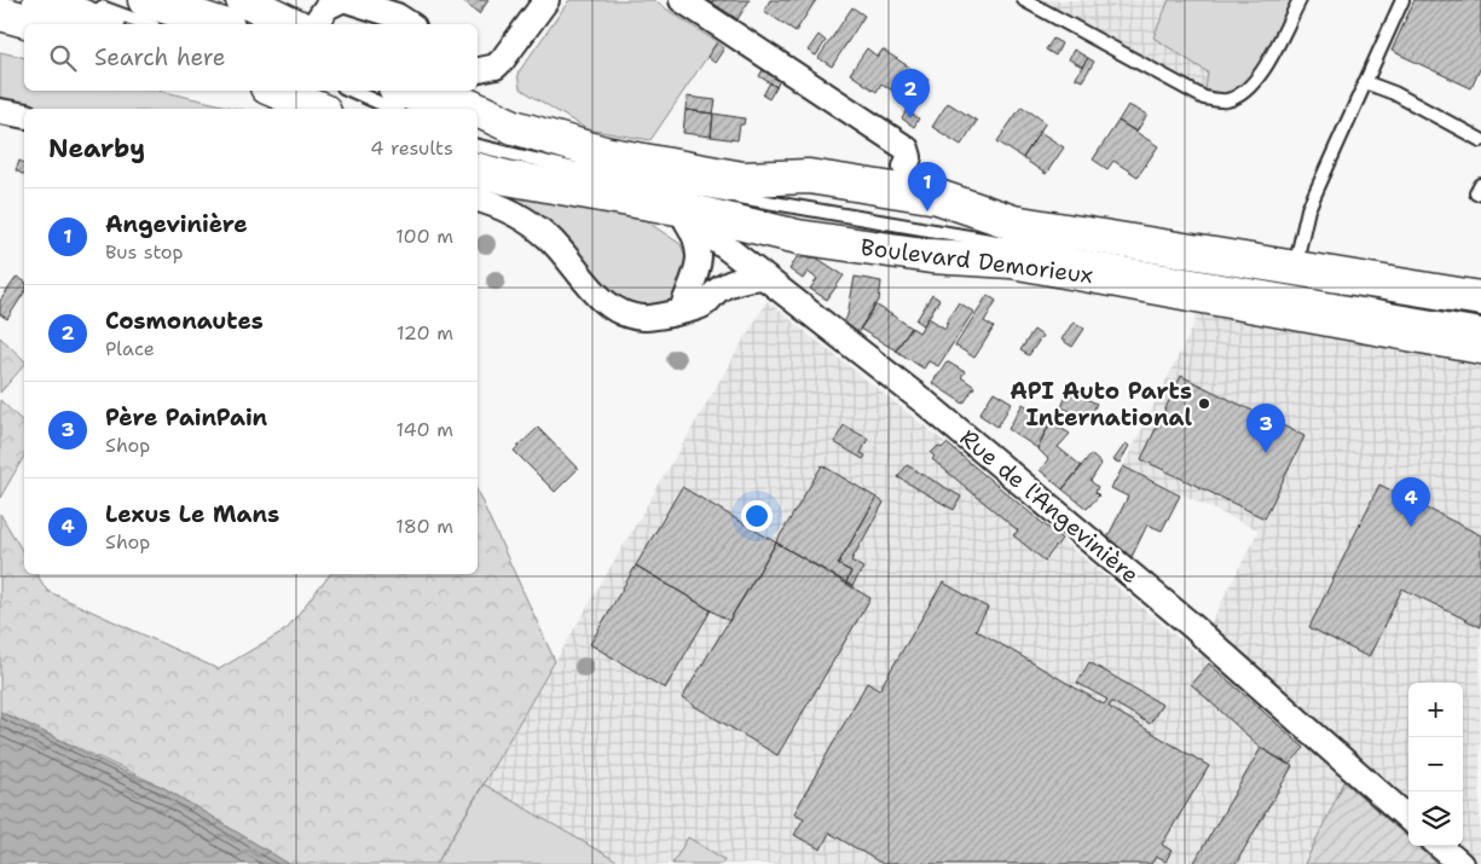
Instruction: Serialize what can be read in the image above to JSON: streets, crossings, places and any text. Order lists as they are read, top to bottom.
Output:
{
  "streets": {
    "main road": ["Boulevard Demorieux"],
    "street": ["Rue de l'Angevinière"]
  },
  "crossings": [
    ["Boulevard Demorieux", "Rue de l'Angevinière"]
  ],
  "places": ["API Auto Parts International"],
  "page": {
    "search": "Search here",
    "pins": [
      "2",
      "1",
      "3",
      "4"
    ],
    "heading": ["Nearby", "4 results"],
    "list": [
      {
        "mark": "1",
        "name": "Angevinière",
        "note": "Bus stop",
        "value": "100 m"
      },
      {
        "mark": "2",
        "name": "Cosmonautes",
        "note": "Place",
        "value": "120 m"
      },
      {
        "mark": "3",
        "name": "Père PainPain",
        "note": "Shop",
        "value": "140 m"
      },
      {
        "mark": "4",
        "name": "Lexus Le Mans",
        "note": "Shop",
        "value": "180 m"
      }
    ],
    "map_buttons": ["+", "−"]
  }
}
